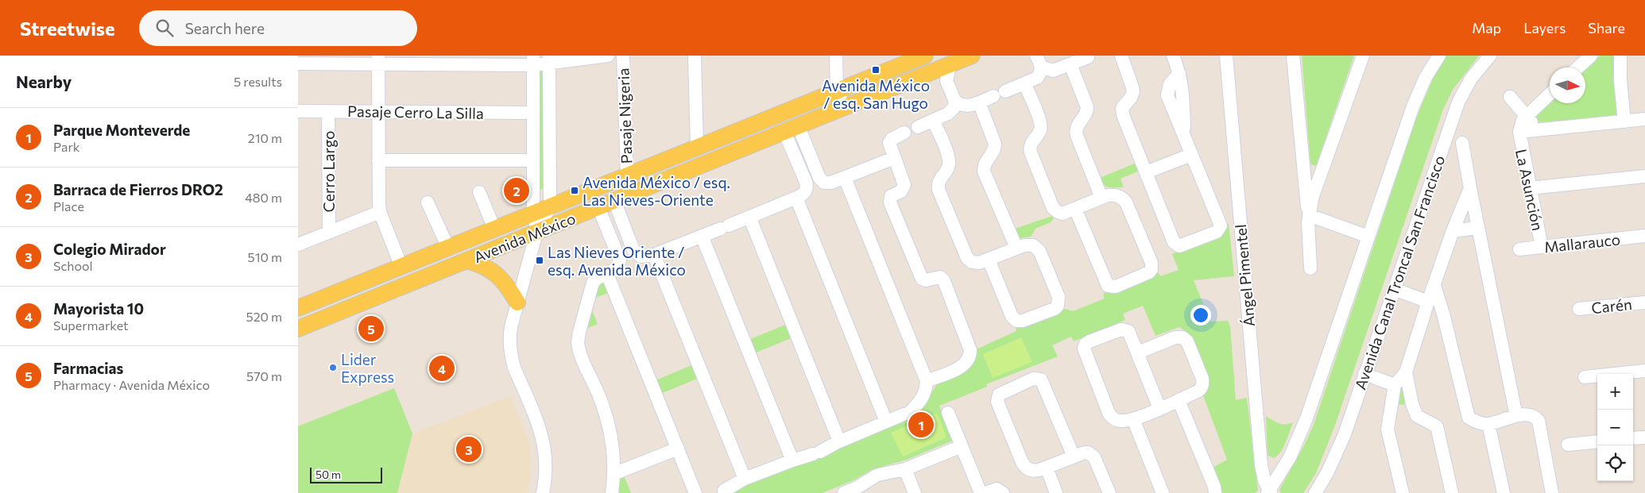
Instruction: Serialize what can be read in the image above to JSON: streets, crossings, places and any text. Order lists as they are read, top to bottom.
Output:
{
  "streets": {
    "main road": ["Avenida México"],
    "street": [
      "Pasaje Cerro La Silla",
      "Pasaje Nigeria",
      "Cerro Largo",
      "La Asunción",
      "Mallarauco",
      "Avenida Canal Troncal San Francisco",
      "Ángel Pimentel",
      "Carén"
    ]
  },
  "crossings": [
    ["Pasaje Cerro La Silla", "Cerro Largo"],
    ["Pasaje Nigeria", "Avenida México"],
    ["La Asunción", "Mallarauco"]
  ],
  "places": {
    "transit": ["Avenida México / esq. San Hugo", "Avenida México / esq. Las Nieves-Oriente", "Las Nieves Oriente / esq. Avenida México"],
    "other": ["Lider Express"]
  },
  "scale_bar": "50 m",
  "north": "right",
  "page": {
    "header": "Streetwise",
    "search": "Search here",
    "nav": ["Map", "Layers", "Share"],
    "heading": ["Nearby", "5 results"],
    "list": [
      {
        "mark": "1",
        "name": "Parque Monteverde",
        "note": "Park",
        "value": "210 m"
      },
      {
        "mark": "2",
        "name": "Barraca de Fierros DRO2",
        "note": "Place",
        "value": "480 m"
      },
      {
        "mark": "3",
        "name": "Colegio Mirador",
        "note": "School",
        "value": "510 m"
      },
      {
        "mark": "4",
        "name": "Mayorista 10",
        "note": "Supermarket",
        "value": "520 m"
      },
      {
        "mark": "5",
        "name": "Farmacias",
        "note": "Pharmacy · Avenida México",
        "value": "570 m"
      }
    ],
    "pins": [
      "2",
      "5",
      "4",
      "1",
      "3"
    ],
    "map_buttons": ["+", "−"],
    "scale": "50 m"
  }
}
